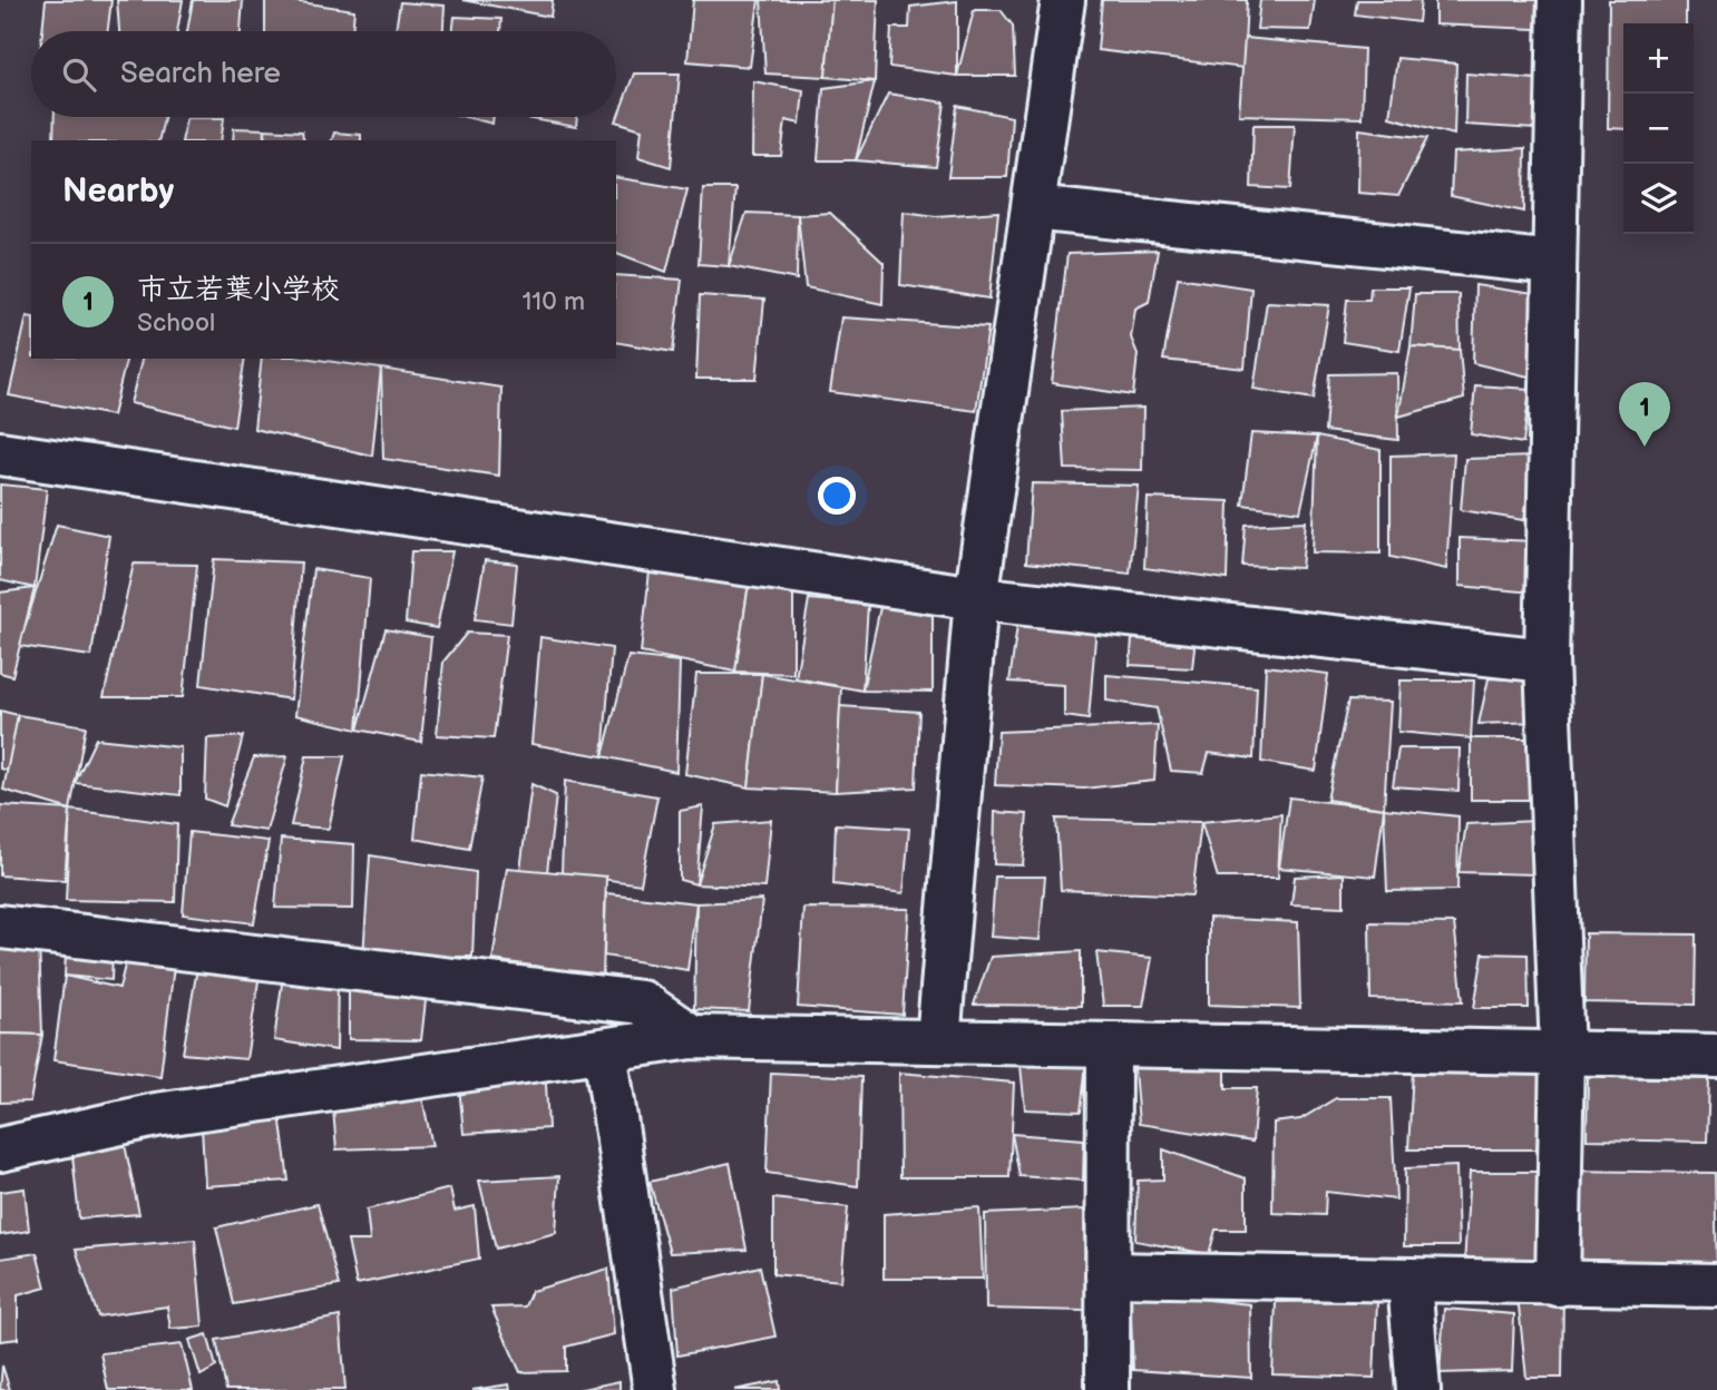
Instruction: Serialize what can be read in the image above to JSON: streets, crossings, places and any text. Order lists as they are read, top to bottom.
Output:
{
  "page": {
    "map_buttons": ["+", "−"],
    "search": "Search here",
    "heading": "Nearby",
    "list": [
      {
        "mark": "1",
        "name": "市立若葉小学校",
        "note": "School",
        "value": "110 m"
      }
    ],
    "pins": "1"
  }
}
